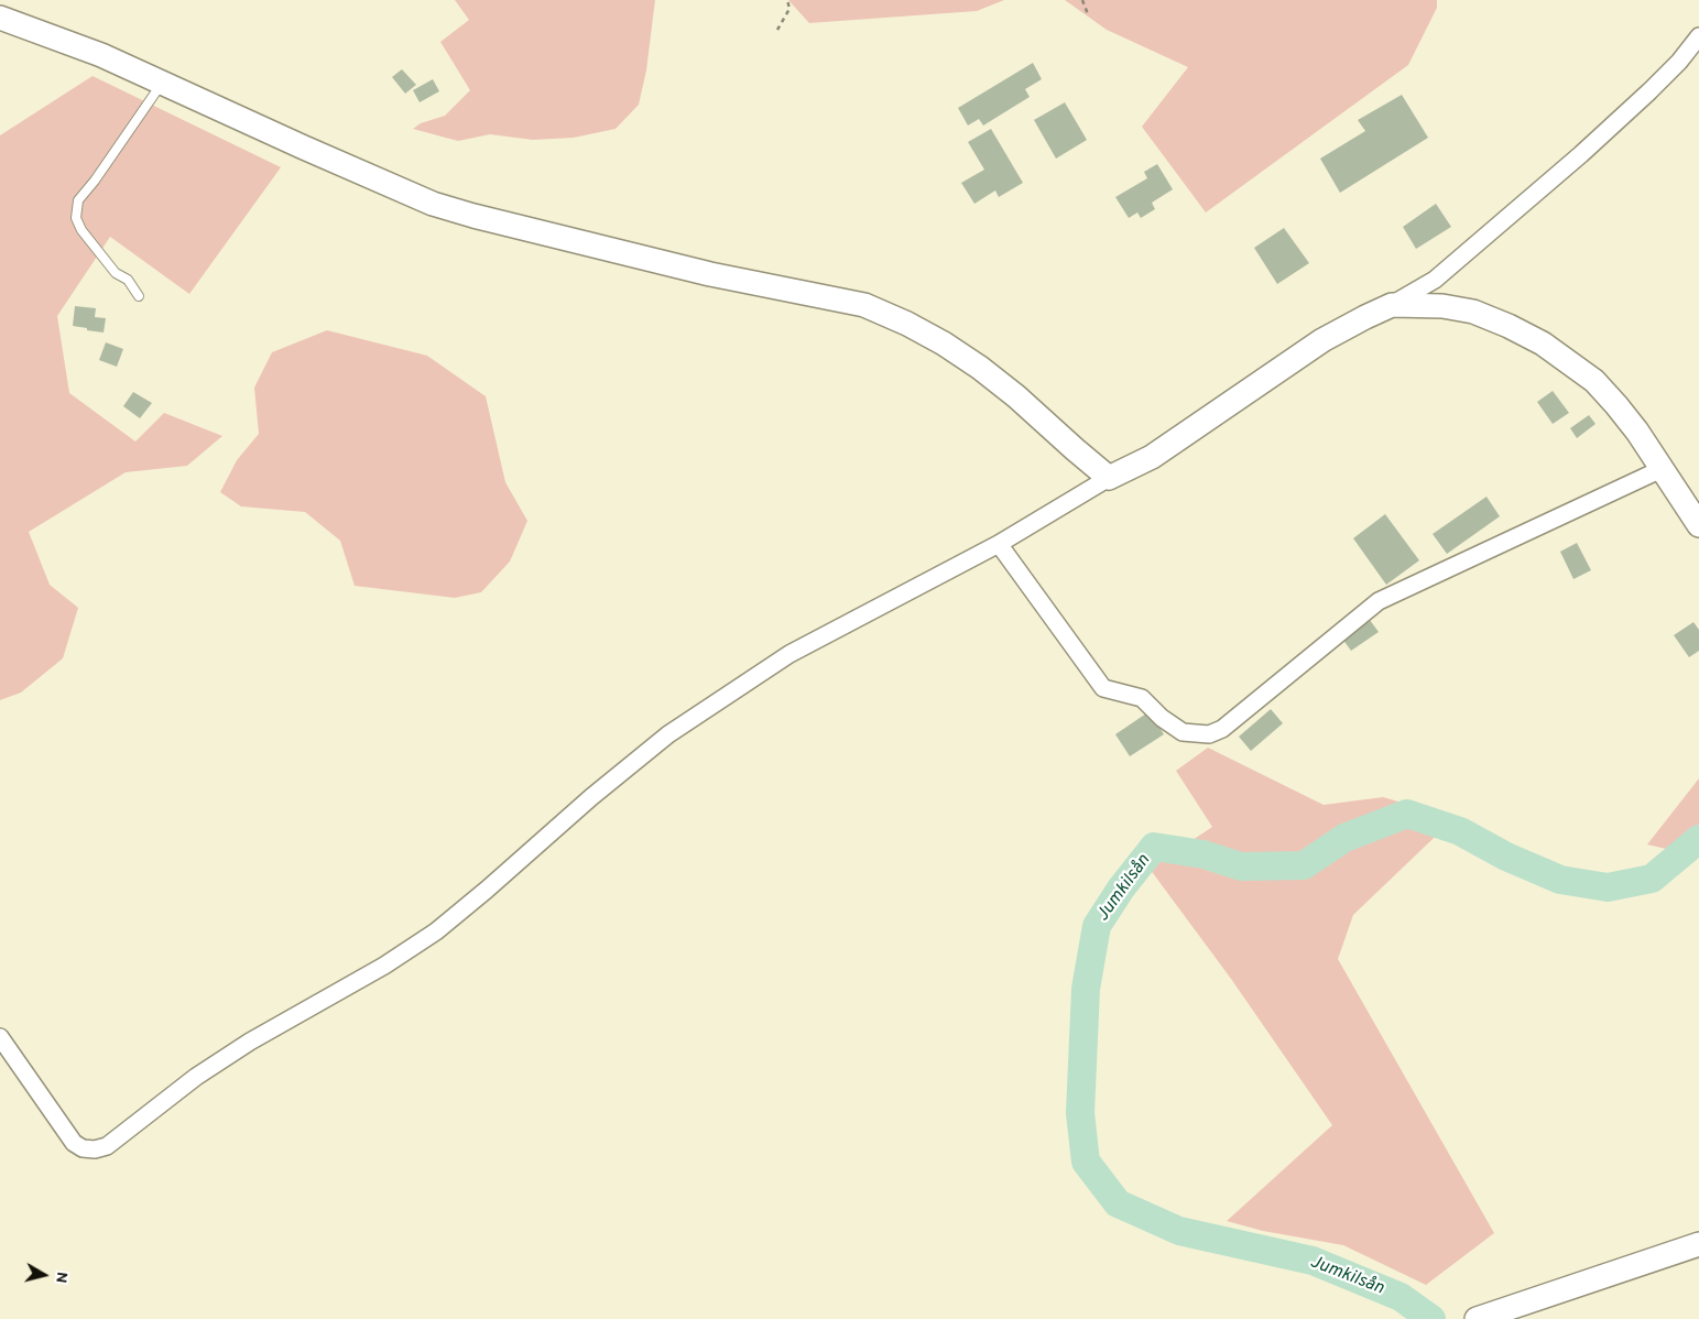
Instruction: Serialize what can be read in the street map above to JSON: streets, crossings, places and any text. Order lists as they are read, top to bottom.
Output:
{
  "water": ["Jumkilsån"],
  "north": "right"
}
